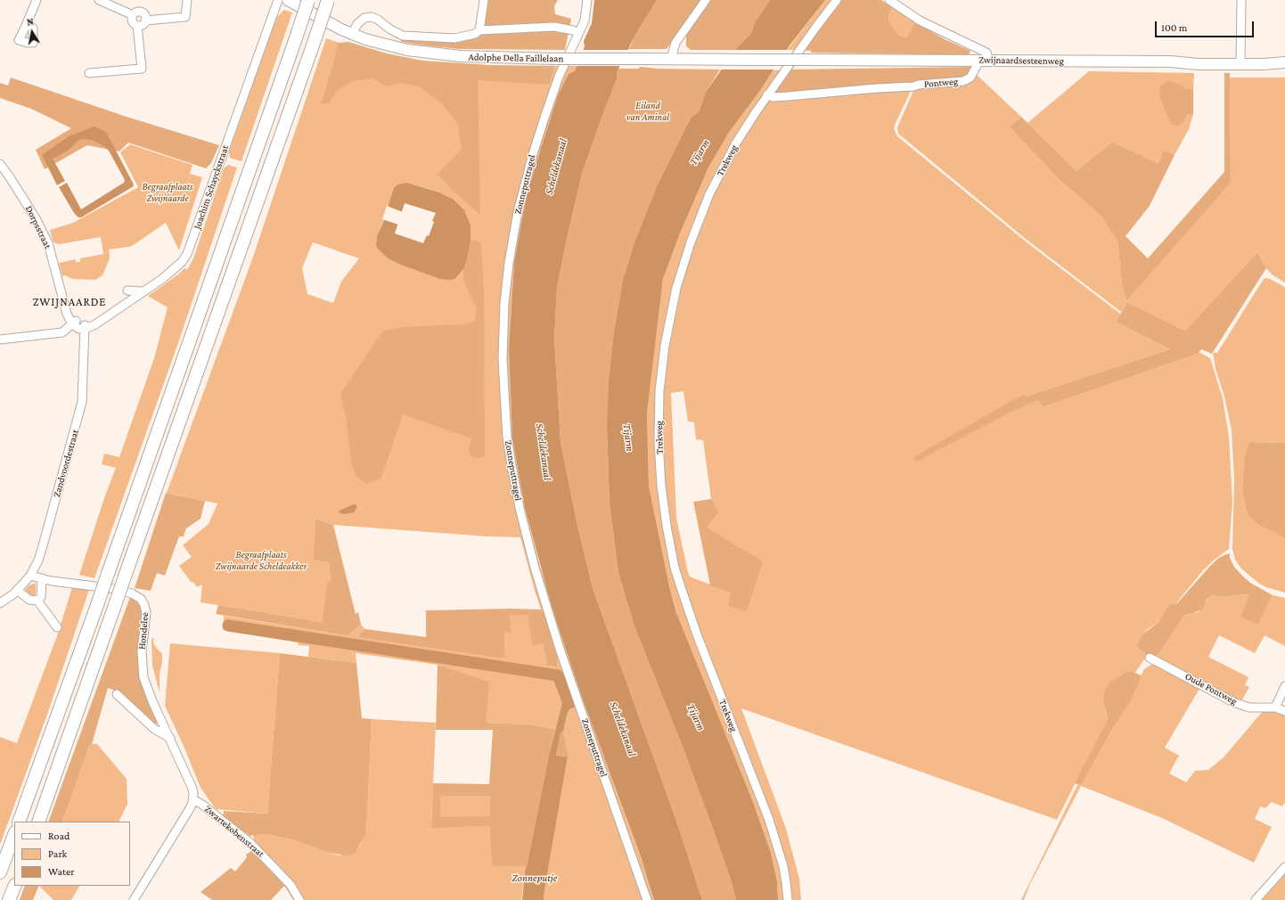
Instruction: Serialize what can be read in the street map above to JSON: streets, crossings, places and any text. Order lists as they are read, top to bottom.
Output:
{
  "streets": {
    "main road": ["Adolphe Della Faillelaan", "Zwijnaardsesteenweg"],
    "street": [
      "Pontweg",
      "Trekweg",
      "Zonneputtragel",
      "Joachim Schayckstraat",
      "Dorpsstraat",
      "Zandvoordestraat",
      "Hondelee",
      "Oude Pontweg",
      "Zwartekobenstraat"
    ]
  },
  "crossings": [
    ["Adolphe Della Faillelaan", "Zwijnaardsesteenweg"],
    ["Zwijnaardsesteenweg", "Pontweg"],
    ["Pontweg", "Trekweg"],
    ["Joachim Schayckstraat", "Zandvoordestraat"],
    ["Zandvoordestraat", "Hondelee"],
    ["Hondelee", "Zwartekobenstraat"]
  ],
  "districts": ["ZWIJNAARDE"],
  "water": ["Tijarm", "Scheldekanaal", "Zonneputje"],
  "parks": ["Eiland van Aminal", "Begraafplaats Zwijnaarde", "Begraafplaats Zwijnaarde Scheldeakker"],
  "legend": ["Road", "Park", "Water"],
  "scale_bar": "100 m",
  "north": "top"
}
